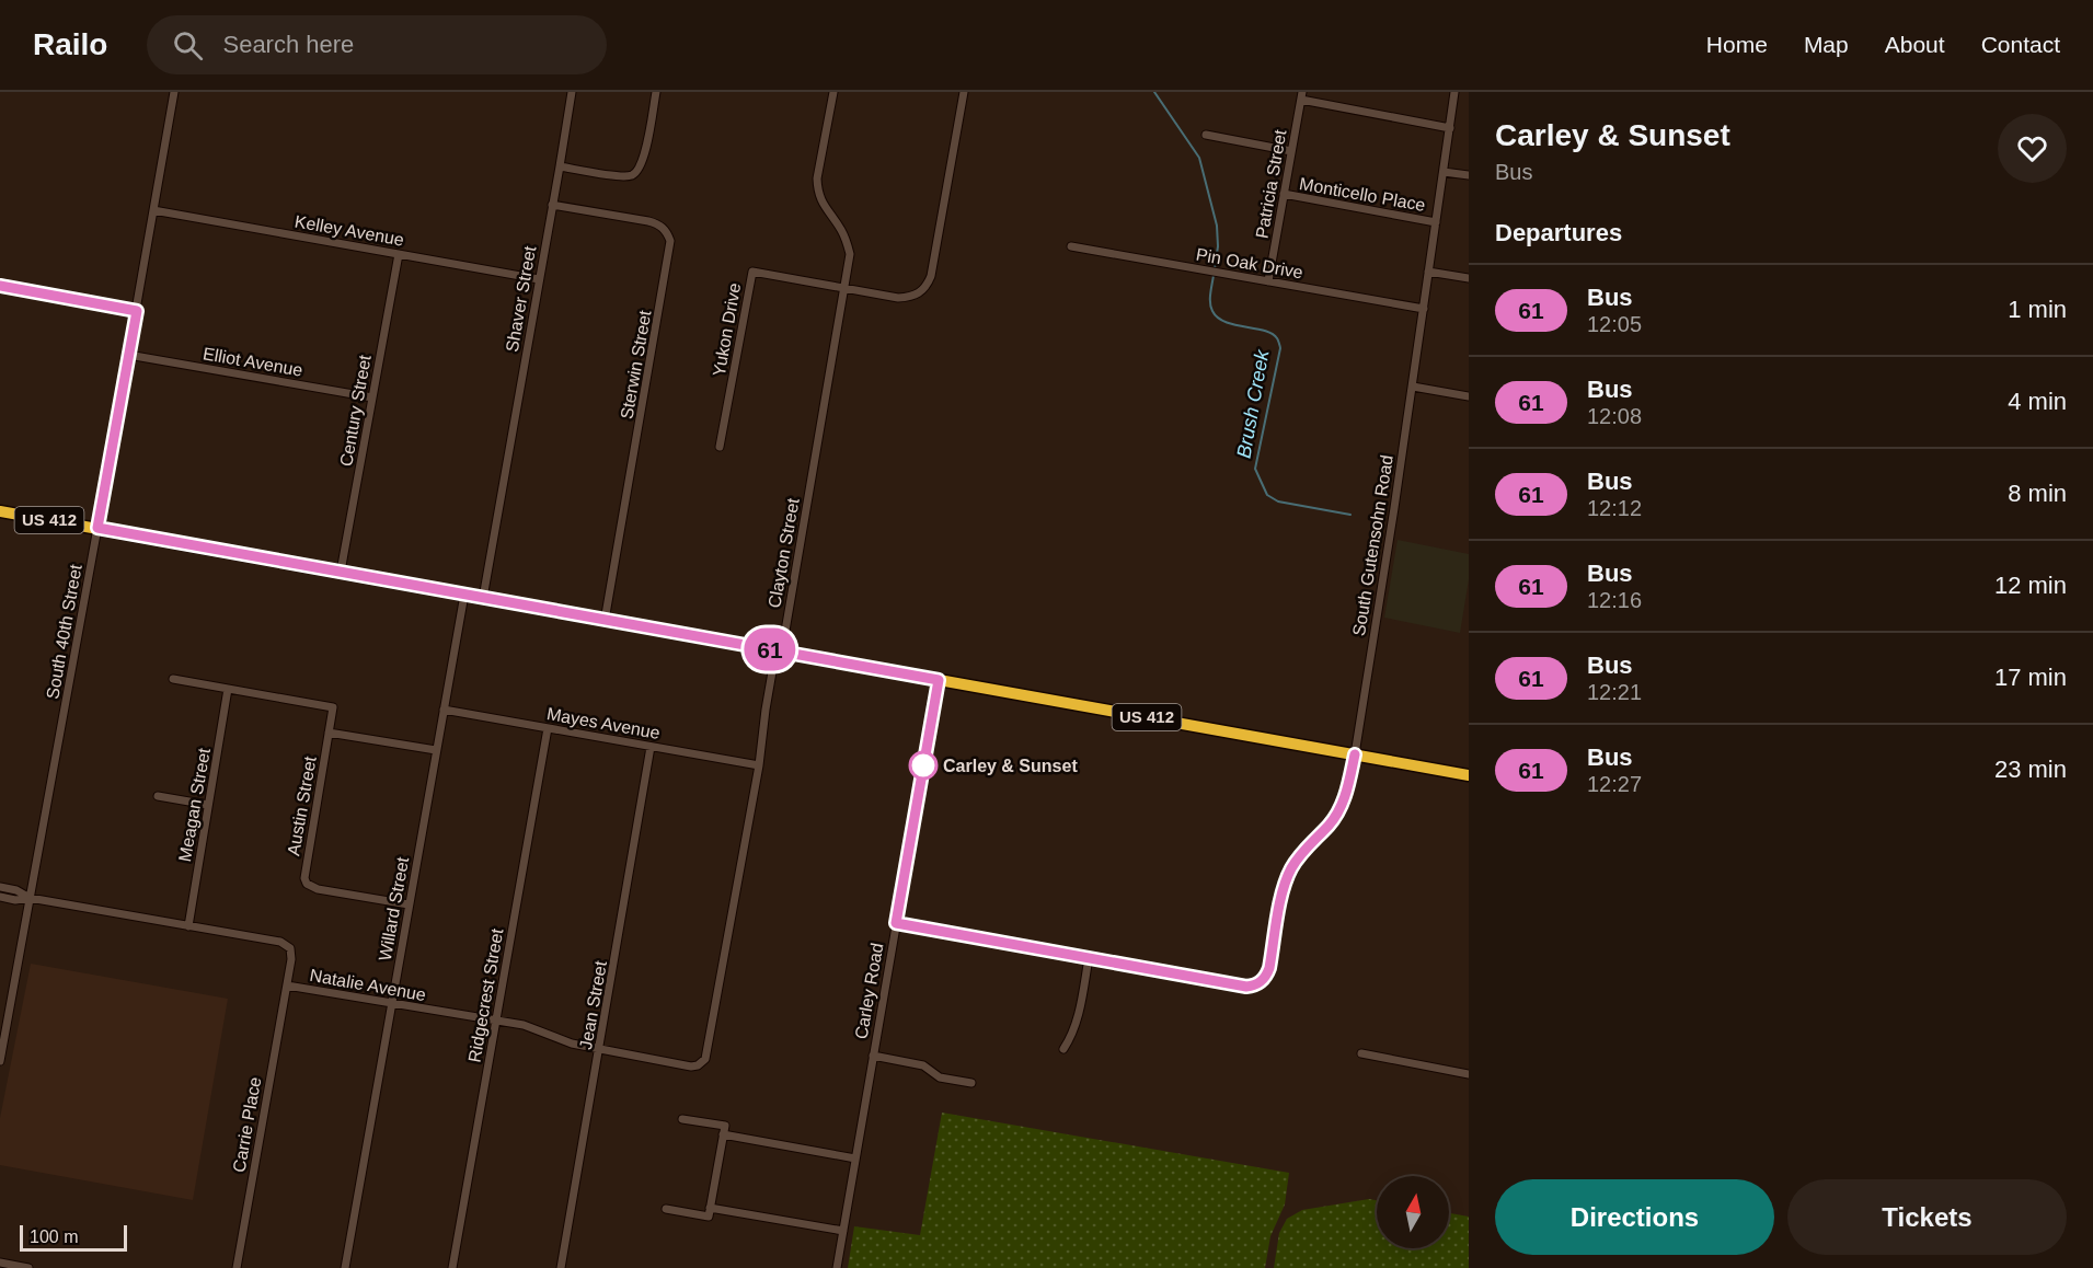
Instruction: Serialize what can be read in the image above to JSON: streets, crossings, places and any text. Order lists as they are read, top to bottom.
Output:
{
  "streets": {
    "highway": ["US 412"],
    "street": [
      "Patricia Street",
      "Monticello Place",
      "Kelley Avenue",
      "Pin Oak Drive",
      "Shaver Street",
      "Yukon Drive",
      "Elliot Avenue",
      "Sterwin Street",
      "Century Street",
      "South Gutensohn Road",
      "Clayton Street",
      "South 40th Street",
      "Mayes Avenue",
      "Meagan Street",
      "Austin Street",
      "Willard Street",
      "Natalie Avenue",
      "Carley Road",
      "Ridgecrest Street",
      "Jean Street",
      "Carrie Place"
    ]
  },
  "crossings": [
    ["Patricia Street", "Monticello Place"],
    ["Patricia Street", "Pin Oak Drive"],
    ["Monticello Place", "South Gutensohn Road"],
    ["Kelley Avenue", "Shaver Street"],
    ["Kelley Avenue", "Century Street"],
    ["Kelley Avenue", "South 40th Street"],
    ["Pin Oak Drive", "South Gutensohn Road"],
    ["Shaver Street", "Sterwin Street"],
    ["Shaver Street", "US 412"],
    ["Yukon Drive", "Clayton Street"],
    ["Elliot Avenue", "Century Street"],
    ["Elliot Avenue", "South 40th Street"],
    ["Sterwin Street", "US 412"],
    ["Century Street", "US 412"],
    ["US 412", "South Gutensohn Road"],
    ["US 412", "Clayton Street"],
    ["US 412", "South 40th Street"],
    ["US 412", "Willard Street"],
    ["US 412", "Carley Road"],
    ["Clayton Street", "Mayes Avenue"],
    ["Clayton Street", "Natalie Avenue"],
    ["South 40th Street", "Natalie Avenue"],
    ["Mayes Avenue", "Willard Street"],
    ["Mayes Avenue", "Ridgecrest Street"],
    ["Mayes Avenue", "Jean Street"],
    ["Meagan Street", "Natalie Avenue"],
    ["Austin Street", "Willard Street"],
    ["Willard Street", "Natalie Avenue"],
    ["Natalie Avenue", "Ridgecrest Street"],
    ["Natalie Avenue", "Jean Street"],
    ["Natalie Avenue", "Carrie Place"]
  ],
  "water": ["Brush Creek"],
  "places": ["Carley & Sunset"],
  "lines": ["bus line 61"],
  "scale_bar": "100 m",
  "north": "top",
  "page": {
    "header": "Railo",
    "search": "Search here",
    "nav": [
      "Home",
      "Map",
      "About",
      "Contact"
    ],
    "on_map": "61",
    "heading": [
      ["Carley & Sunset", "Bus"],
      "Departures"
    ],
    "list": [
      {
        "mark": "61",
        "name": "Bus",
        "note": "12:05",
        "value": "1 min"
      },
      {
        "mark": "61",
        "name": "Bus",
        "note": "12:08",
        "value": "4 min"
      },
      {
        "mark": "61",
        "name": "Bus",
        "note": "12:12",
        "value": "8 min"
      },
      {
        "mark": "61",
        "name": "Bus",
        "note": "12:16",
        "value": "12 min"
      },
      {
        "mark": "61",
        "name": "Bus",
        "note": "12:21",
        "value": "17 min"
      },
      {
        "mark": "61",
        "name": "Bus",
        "note": "12:27",
        "value": "23 min"
      }
    ],
    "buttons": ["Directions", "Tickets"],
    "scale": "100 m"
  }
}
